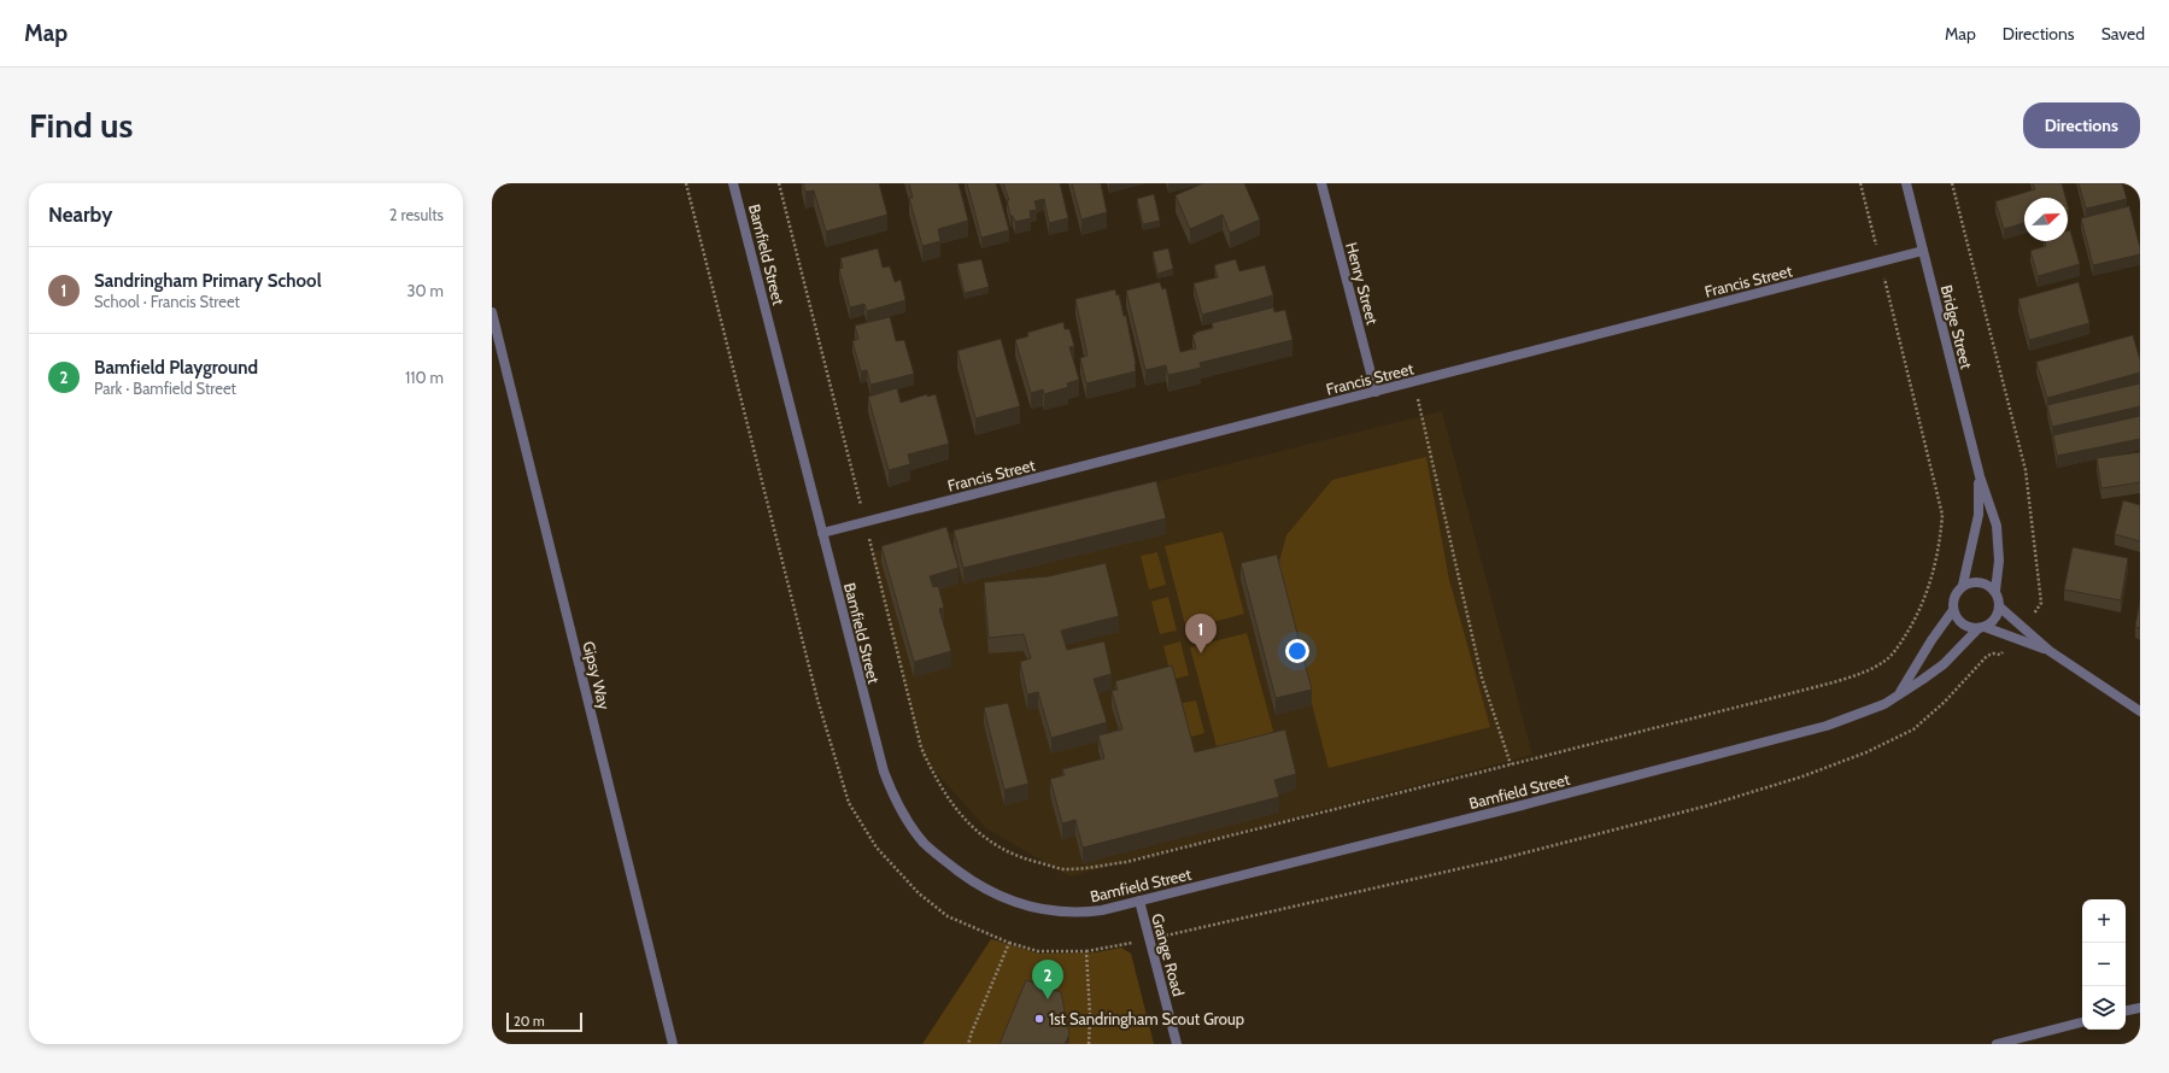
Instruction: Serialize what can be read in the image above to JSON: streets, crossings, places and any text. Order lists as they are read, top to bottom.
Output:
{
  "streets": {
    "street": [
      "Bamfield Street",
      "Francis Street",
      "Henry Street",
      "Bridge Street",
      "Gipsy Way",
      "Grange Road"
    ]
  },
  "crossings": [
    ["Bamfield Street", "Francis Street"],
    ["Bamfield Street", "Bridge Street"],
    ["Bamfield Street", "Grange Road"],
    ["Francis Street", "Henry Street"],
    ["Francis Street", "Bridge Street"]
  ],
  "places": ["1st Sandringham Scout Group"],
  "scale_bar": "20 m",
  "north": "top right",
  "page": {
    "header": "Map",
    "nav": ["Map", "Directions", "Saved"],
    "buttons": "Directions",
    "title": "Find us",
    "heading": ["Nearby", "2 results"],
    "list": [
      {
        "mark": "1",
        "name": "Sandringham Primary School",
        "note": "School · Francis Street",
        "value": "30 m"
      },
      {
        "mark": "2",
        "name": "Bamfield Playground",
        "note": "Park · Bamfield Street",
        "value": "110 m"
      }
    ],
    "pins": ["1", "2"],
    "map_buttons": ["+", "−"],
    "scale": "20 m"
  }
}
